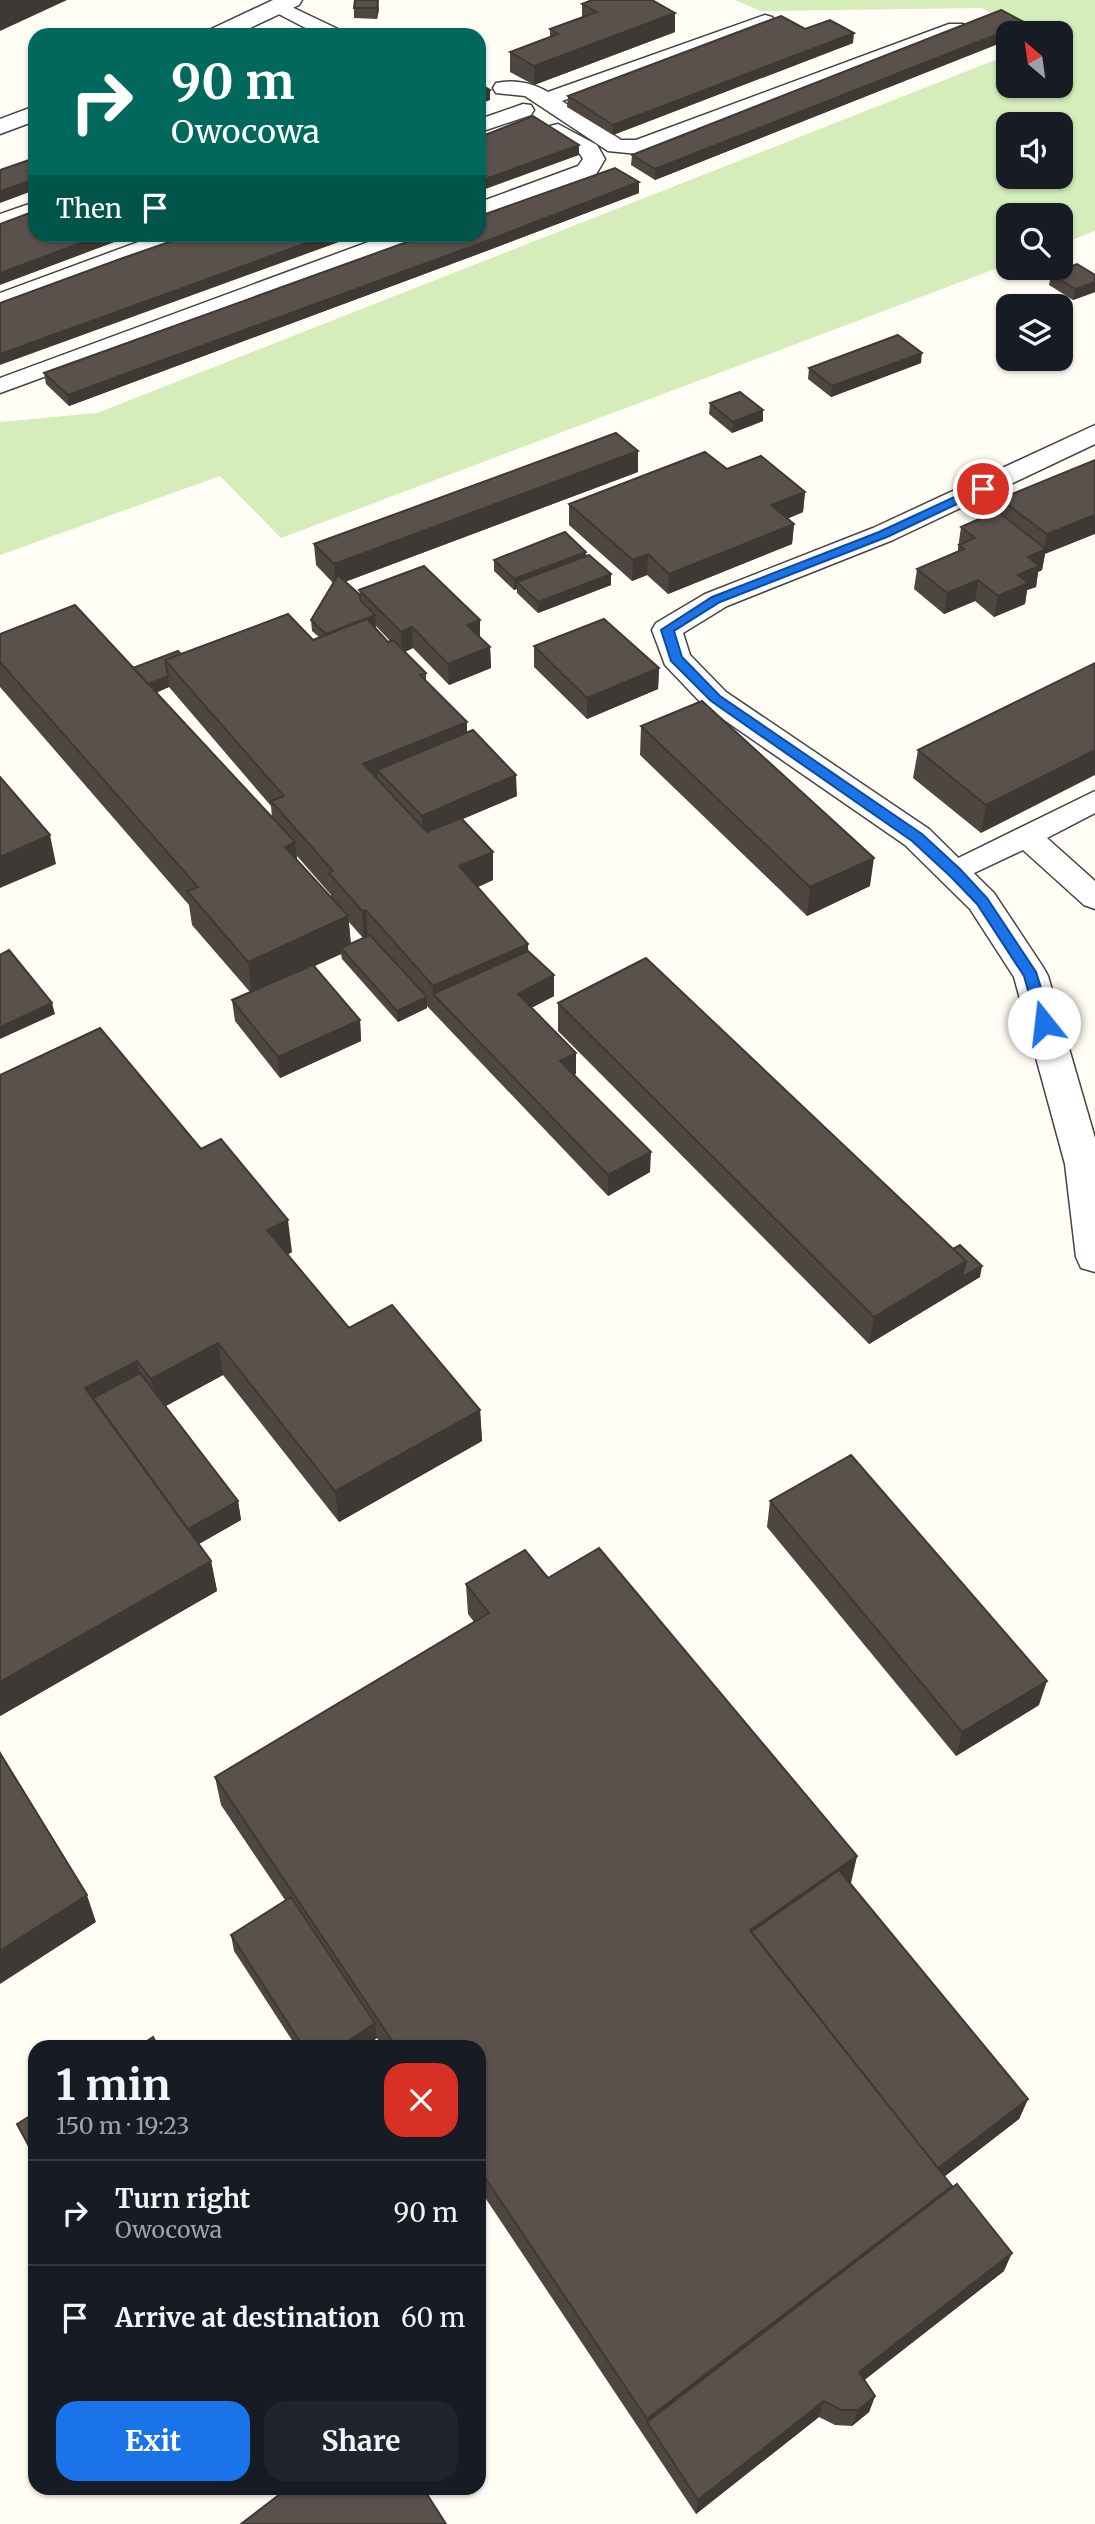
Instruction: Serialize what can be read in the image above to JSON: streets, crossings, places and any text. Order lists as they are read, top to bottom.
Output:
{
  "north": "top left",
  "page": {
    "turn": ["90 m", "Owocowa"],
    "then": "Then",
    "heading": ["1 min", "150 m · 19:23"],
    "list": [
      {
        "name": "Turn right",
        "note": "Owocowa",
        "value": "90 m"
      },
      {
        "name": "Arrive at destination",
        "value": "60 m"
      }
    ],
    "buttons": ["Exit", "Share"]
  }
}
